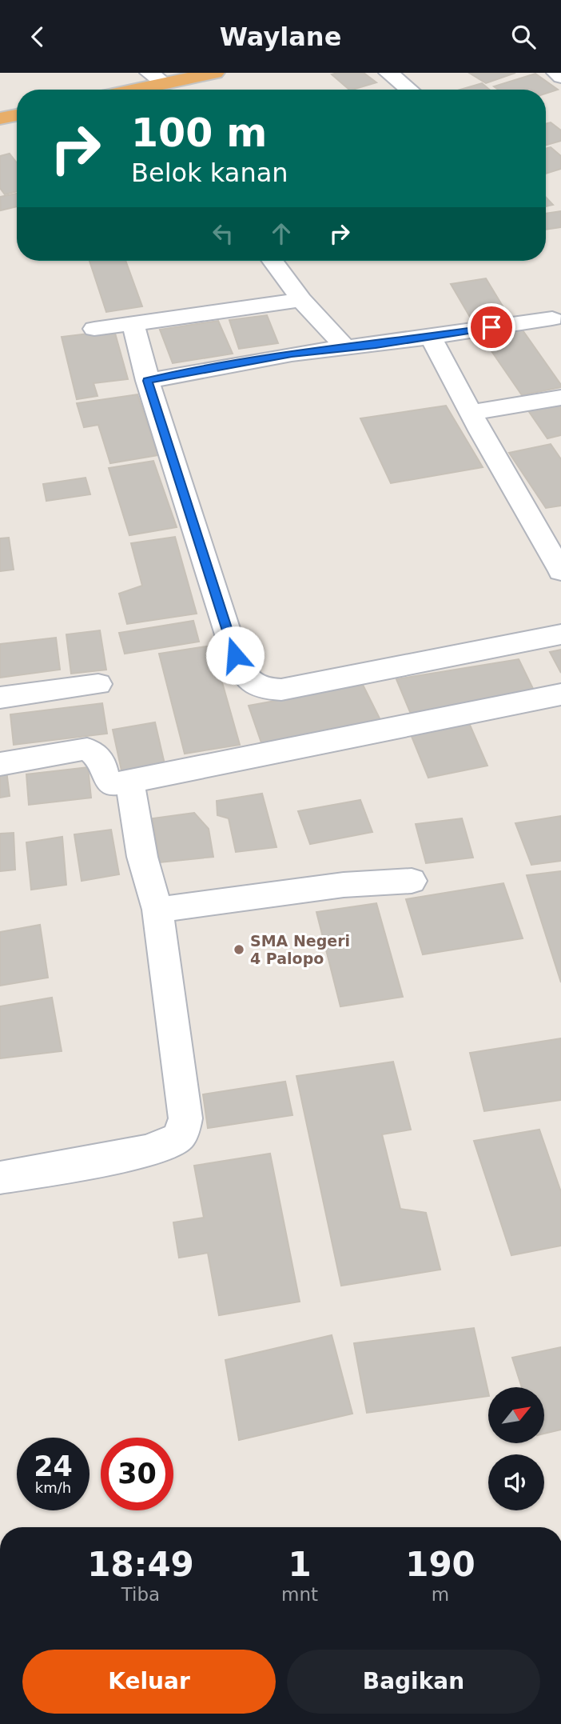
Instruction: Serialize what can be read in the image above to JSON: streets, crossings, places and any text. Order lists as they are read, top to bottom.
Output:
{
  "places": ["SMA Negeri 4 Palopo"],
  "north": "top right",
  "page": {
    "header": "Waylane",
    "turn": ["100 m", "Belok kanan"],
    "speed": "24 km/h",
    "limit": "30",
    "eta": [
      "18:49",
      "Tiba",
      "1",
      "mnt",
      "190",
      "m"
    ],
    "buttons": ["Keluar", "Bagikan"]
  }
}
